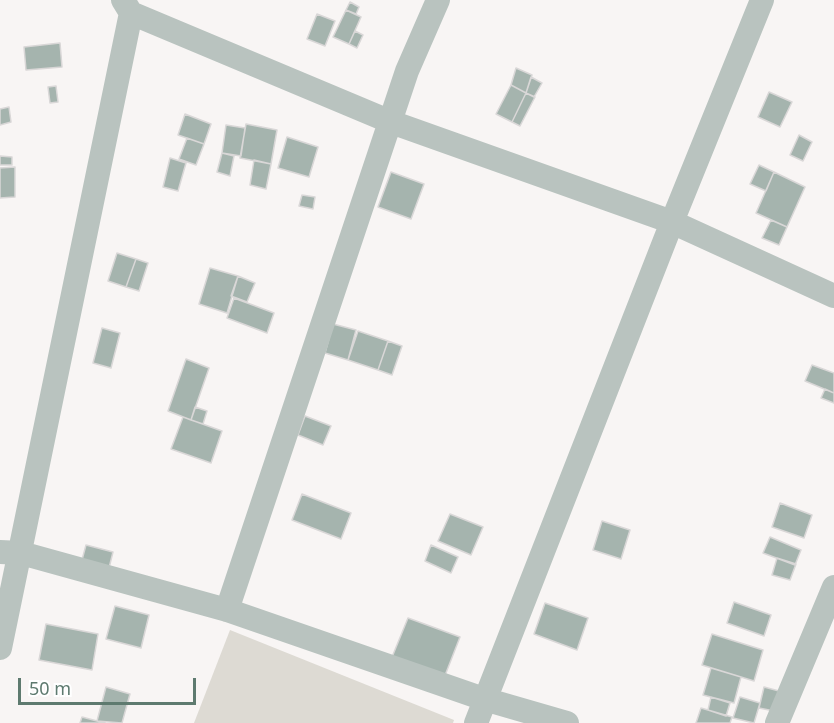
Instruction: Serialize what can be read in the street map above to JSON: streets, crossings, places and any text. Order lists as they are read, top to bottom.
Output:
{
  "scale_bar": "50 m"
}
